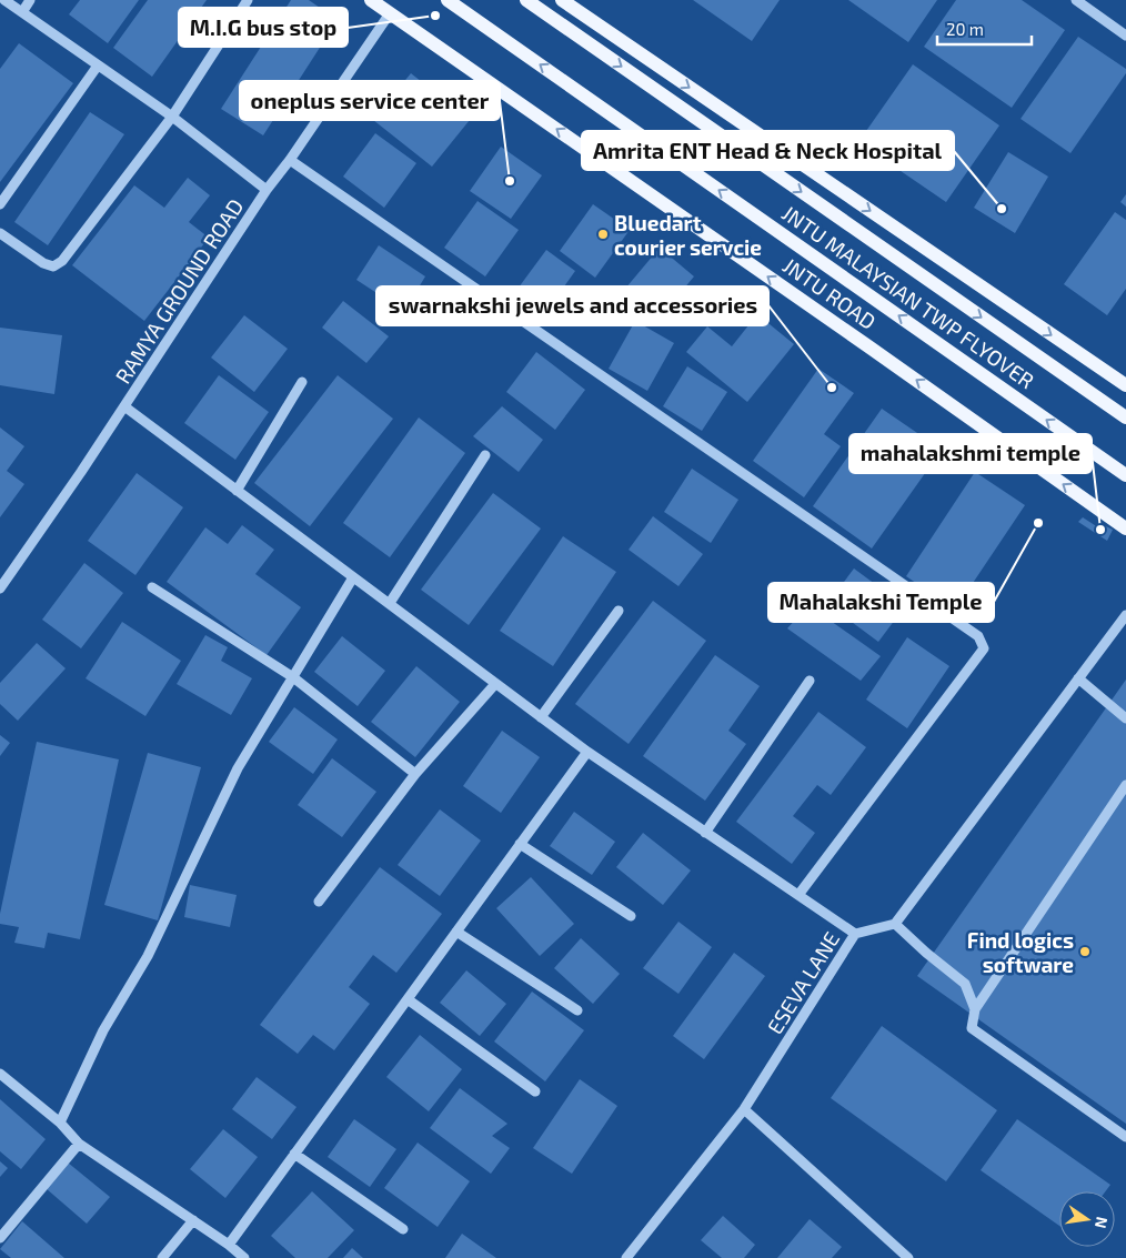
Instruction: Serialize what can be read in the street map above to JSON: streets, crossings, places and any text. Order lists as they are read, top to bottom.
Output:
{
  "streets": {
    "main road": ["JNTU ROAD", "JNTU MALAYSIAN TWP FLYOVER"],
    "street": ["RAMYA GROUND ROAD", "ESEVA LANE"]
  },
  "crossings": [
    ["RAMYA GROUND ROAD", "JNTU ROAD"]
  ],
  "places": [
    "M.I.G bus stop",
    "oneplus service center",
    "Amrita ENT Head & Neck Hospital",
    "Bluedart courier servcie",
    "swarnakshi jewels and accessories",
    "Mahalakshi Temple",
    "mahalakshmi temple",
    "Find logics software"
  ],
  "scale_bar": "20 m",
  "north": "right"
}
